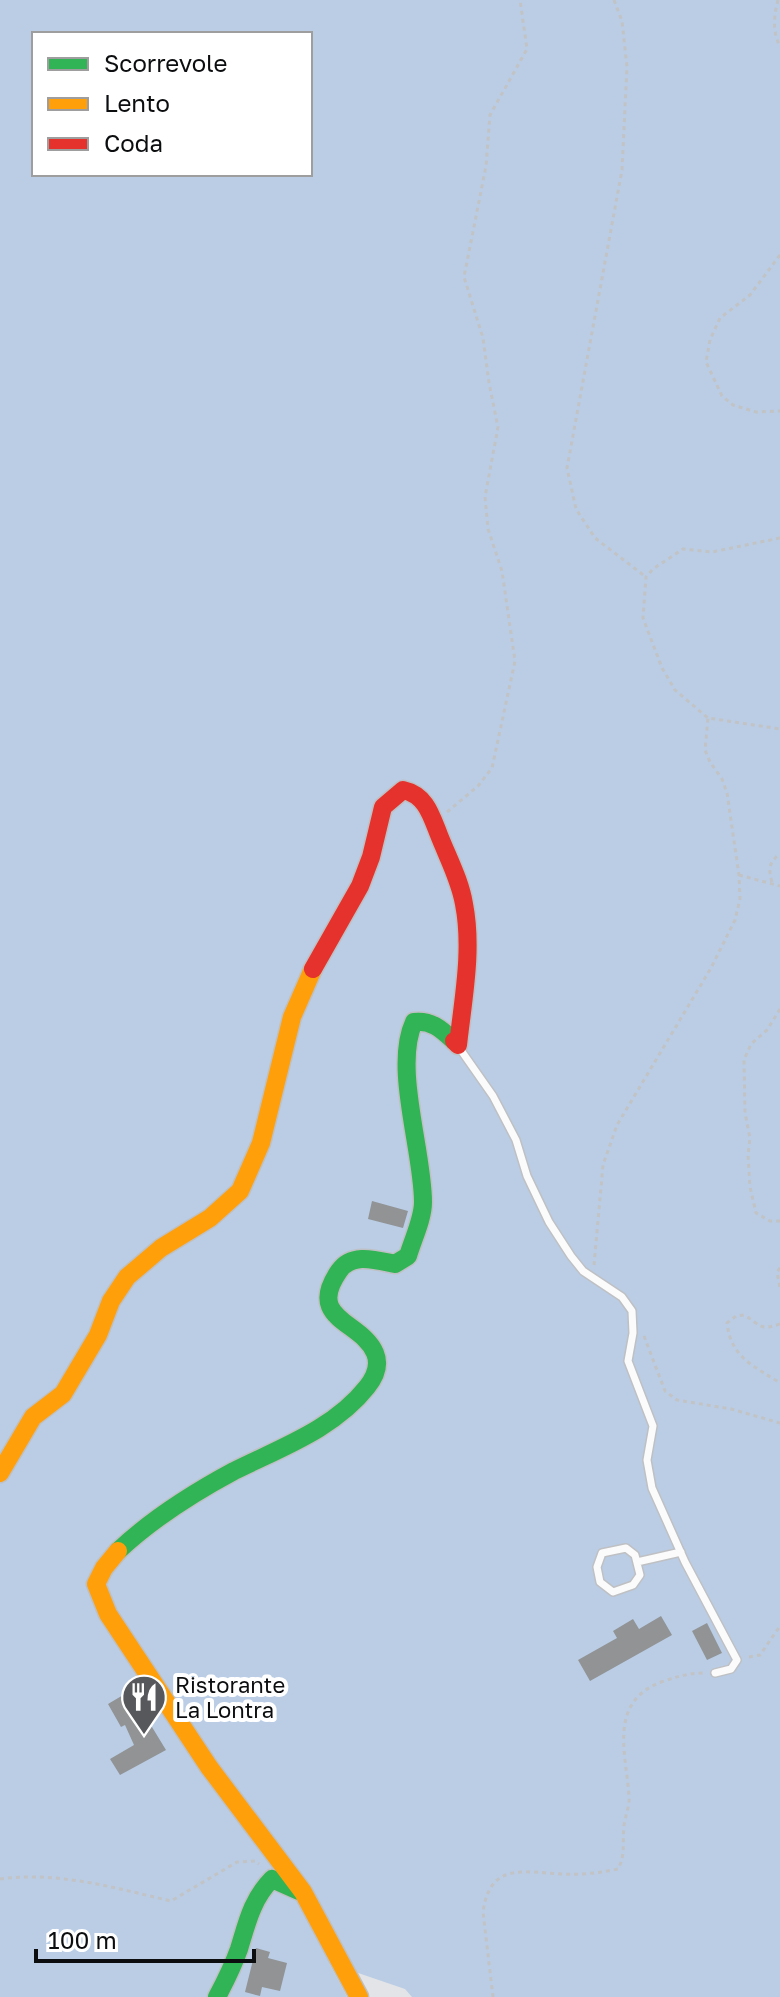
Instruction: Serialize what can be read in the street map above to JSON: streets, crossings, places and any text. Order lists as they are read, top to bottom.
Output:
{
  "places": {
    "restaurant": ["Ristorante La Lontra"]
  },
  "legend": ["Scorrevole", "Lento", "Coda"],
  "scale_bar": "100 m"
}
